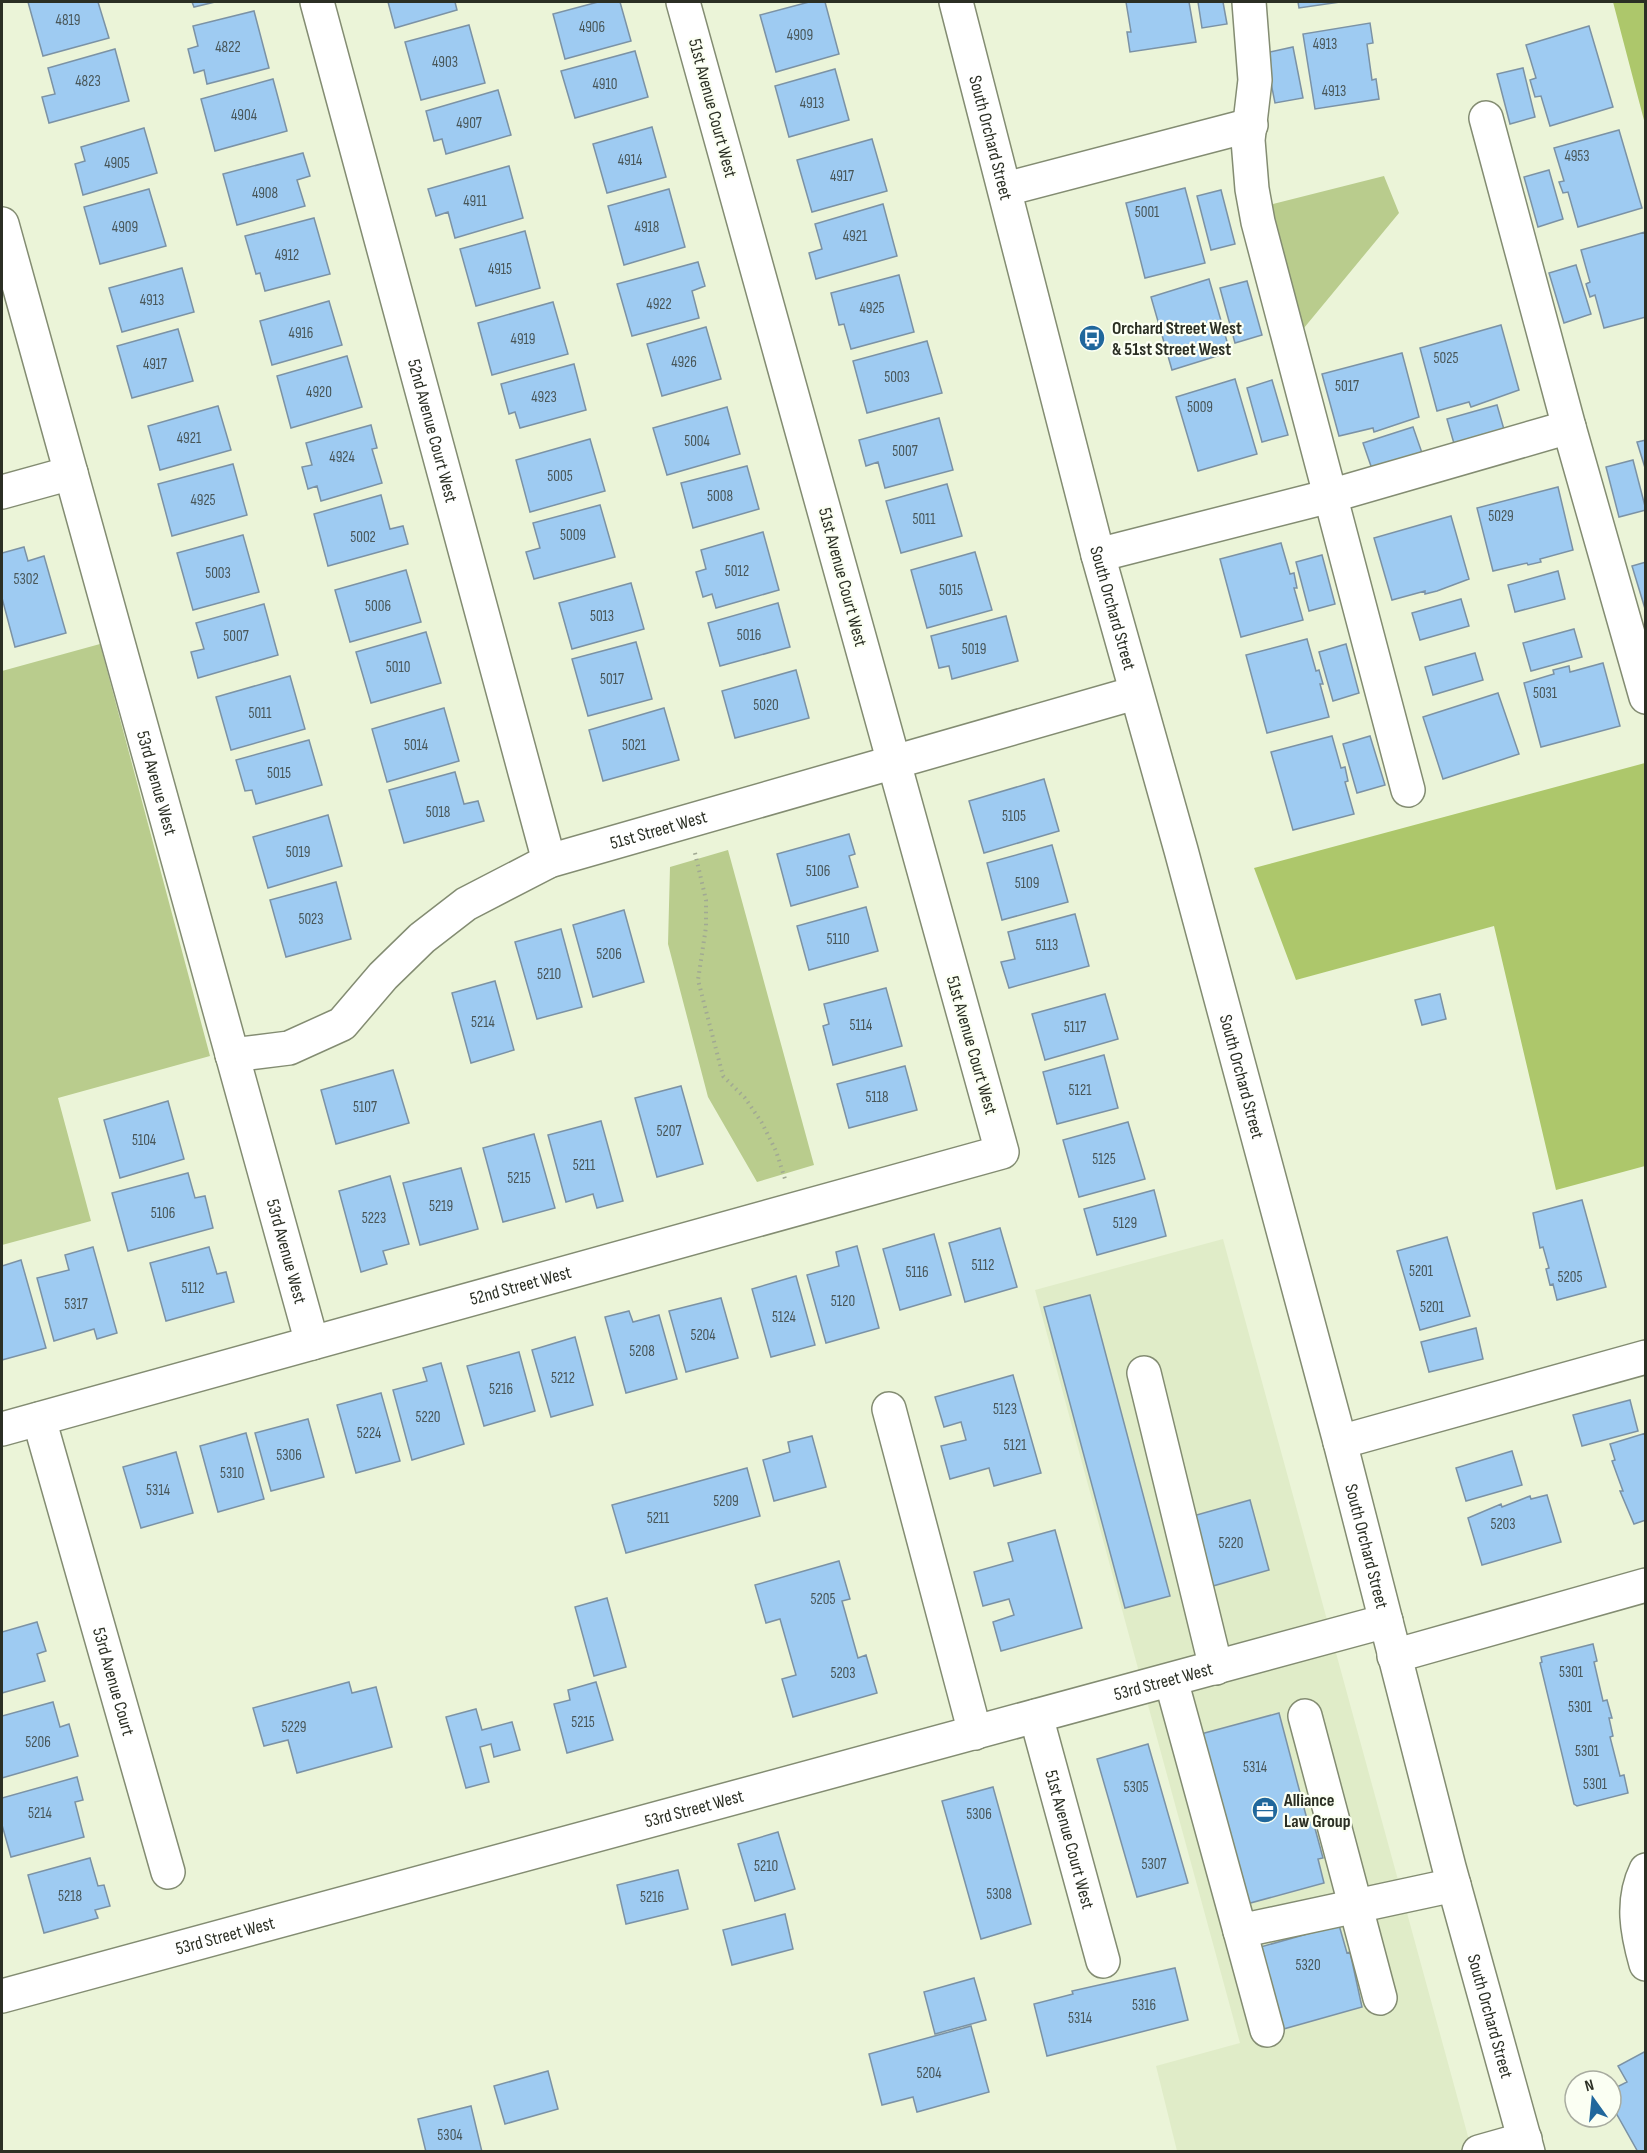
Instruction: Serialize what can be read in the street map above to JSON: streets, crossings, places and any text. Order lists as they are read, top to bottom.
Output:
{
  "streets": {
    "street": [
      "51st Avenue Court West",
      "South Orchard Street",
      "52nd Avenue Court West",
      "53rd Avenue West",
      "51st Street West",
      "52nd Street West",
      "53rd Avenue Court",
      "53rd Street West"
    ]
  },
  "crossings": [
    ["51st Avenue Court West", "51st Street West"],
    ["51st Avenue Court West", "52nd Street West"],
    ["51st Avenue Court West", "53rd Street West"],
    ["South Orchard Street", "51st Street West"],
    ["South Orchard Street", "53rd Street West"],
    ["52nd Avenue Court West", "51st Street West"],
    ["53rd Avenue West", "51st Street West"],
    ["53rd Avenue West", "52nd Street West"],
    ["52nd Street West", "53rd Avenue Court"]
  ],
  "places": {
    "bus stop": ["Orchard Street West & 51st Street West"],
    "office": ["Alliance Law Group"]
  },
  "house_numbers": [
    "4819",
    "4906",
    "4909",
    "4913",
    "4822",
    "4903",
    "4823",
    "4910",
    "4913",
    "4913",
    "4904",
    "4907",
    "4953",
    "4914",
    "4905",
    "4917",
    "4908",
    "4911",
    "5001",
    "4909",
    "4918",
    "4921",
    "4912",
    "4915",
    "4913",
    "4922",
    "4925",
    "4916",
    "4919",
    "5025",
    "4926",
    "4917",
    "5003",
    "5017",
    "4920",
    "4923",
    "5009",
    "4921",
    "5004",
    "5007",
    "4924",
    "5005",
    "5008",
    "4925",
    "5029",
    "5011",
    "5009",
    "5002",
    "5012",
    "5003",
    "5302",
    "5015",
    "5006",
    "5013",
    "5016",
    "5007",
    "5019",
    "5010",
    "5017",
    "5031",
    "5020",
    "5011",
    "5014",
    "5021",
    "5015",
    "5018",
    "5105",
    "5019",
    "5106",
    "5109",
    "5023",
    "5110",
    "5113",
    "5206",
    "5210",
    "5214",
    "5114",
    "5117",
    "5121",
    "5118",
    "5107",
    "5207",
    "5104",
    "5125",
    "5211",
    "5215",
    "5219",
    "5106",
    "5223",
    "5129",
    "5112",
    "5201",
    "5116",
    "5205",
    "5112",
    "5120",
    "5317",
    "5201",
    "5124",
    "5204",
    "5208",
    "5212",
    "5216",
    "5123",
    "5220",
    "5224",
    "5121",
    "5306",
    "5310",
    "5314",
    "5209",
    "5211",
    "5203",
    "5220",
    "5205",
    "5301",
    "5203",
    "5301",
    "5215",
    "5229",
    "5206",
    "5301",
    "5314",
    "5301",
    "5305",
    "5214",
    "5306",
    "5307",
    "5210",
    "5308",
    "5218",
    "5216",
    "5320",
    "5316",
    "5314",
    "5204",
    "5304"
  ],
  "north": "top"
}
